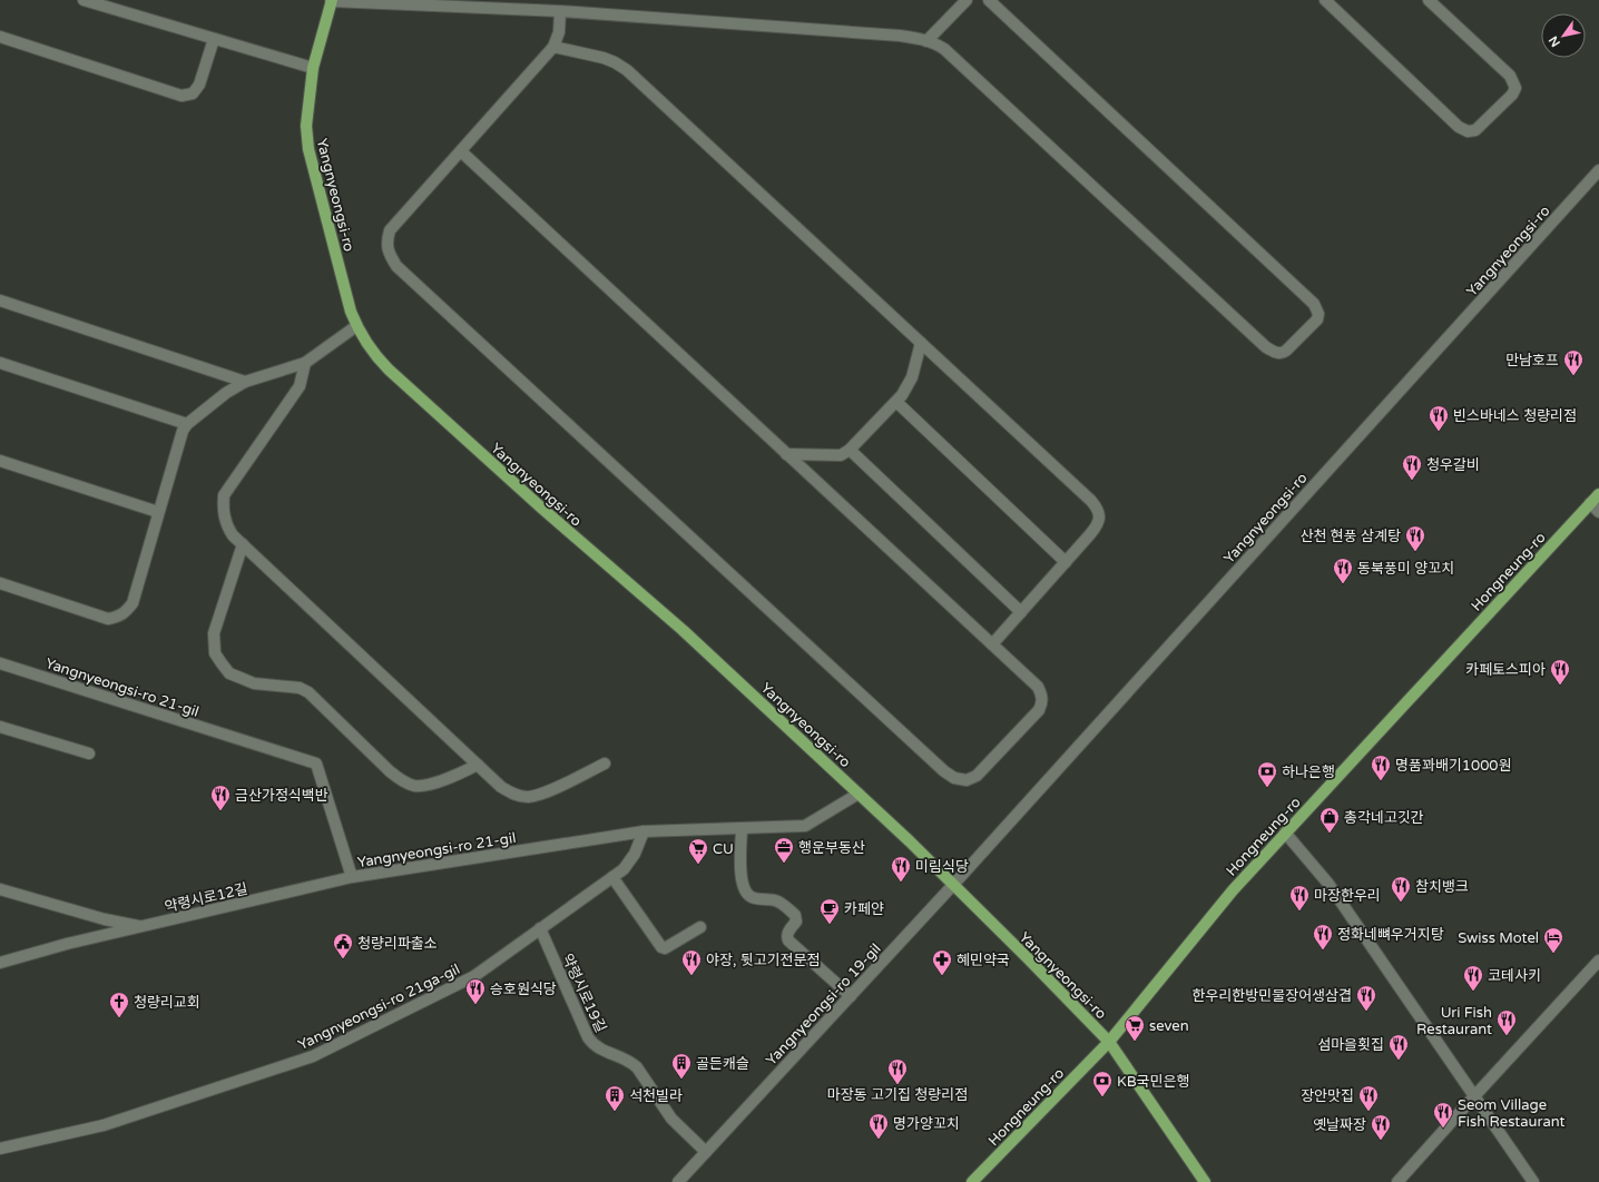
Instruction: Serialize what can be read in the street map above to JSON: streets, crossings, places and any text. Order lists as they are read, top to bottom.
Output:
{
  "streets": {
    "main road": ["Yangnyeongsi-ro", "Hongneung-ro"],
    "street": [
      "Yangnyeongsi-ro 21-gil",
      "약령시로12길",
      "약령시로19길",
      "Yangnyeongsi-ro 19-gil",
      "Yangnyeongsi-ro 21ga-gil"
    ]
  },
  "crossings": [
    ["Yangnyeongsi-ro", "Hongneung-ro"],
    ["Yangnyeongsi-ro", "Yangnyeongsi-ro 21-gil"],
    ["Yangnyeongsi-ro", "Yangnyeongsi-ro 19-gil"],
    ["Yangnyeongsi-ro 21-gil", "약령시로12길"],
    ["Yangnyeongsi-ro 21-gil", "Yangnyeongsi-ro 21ga-gil"],
    ["약령시로19길", "Yangnyeongsi-ro 19-gil"],
    ["약령시로19길", "Yangnyeongsi-ro 21ga-gil"]
  ],
  "places": {
    "restaurant": [
      "만남호프",
      "빈스바네스 청량리점",
      "청우갈비",
      "산천 현풍 삼계탕",
      "동북풍미 양꼬치",
      "카페토스피아",
      "명품꽈배기1000원",
      "금산가정식백반",
      "미림식당",
      "참치뱅크",
      "마장한우리",
      "정화네뼈우거지탕",
      "야장, 뒷고기전문점",
      "코테사키",
      "승호원식당",
      "한우리한방민물장어생삼겹",
      "Uri Fish Restaurant",
      "섬마을횟집",
      "마장동 고기집 청량리점",
      "장안맛집",
      "Seom Village Fish Restaurant",
      "명가양꼬치",
      "옛날짜장"
    ],
    "bank": ["하나은행", "KB국민은행"],
    "shop": ["총각네고깃간"],
    "office": ["행운부동산"],
    "supermarket": ["CU", "seven"],
    "cafe": ["카페얀"],
    "hotel": ["Swiss Motel"],
    "public building": ["청량리파출소"],
    "pharmacy": ["혜민약국"],
    "church": ["청량리교회"],
    "building": ["골든캐슬", "석천빌라"]
  },
  "north": "bottom left"
}
